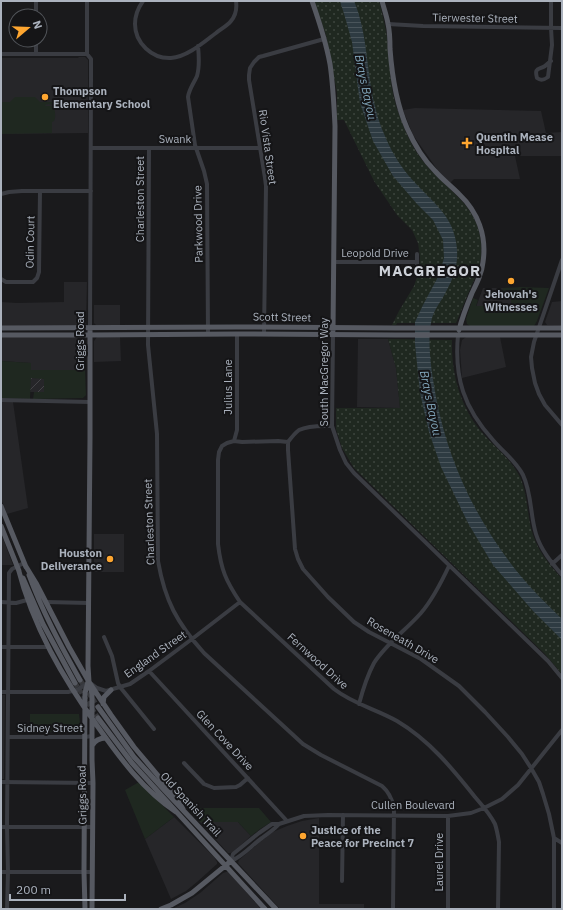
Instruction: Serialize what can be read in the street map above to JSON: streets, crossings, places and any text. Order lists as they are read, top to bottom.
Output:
{
  "streets": {
    "main road": [
      "Scott Street",
      "Griggs Road",
      "South MacGregor Way",
      "Old Spanish Trail",
      "Cullen Boulevard"
    ],
    "street": [
      "Tierwester Street",
      "Swank",
      "Rio Vista Street",
      "Charleston Street",
      "Parkwood Drive",
      "Odin Court",
      "Leopold Drive",
      "Julius Lane",
      "Roseneath Drive",
      "England Street",
      "Fernwood Drive",
      "Sidney Street",
      "Glen Cove Drive",
      "Laurel Drive"
    ]
  },
  "crossings": [
    ["Swank", "Rio Vista Street"],
    ["Swank", "Charleston Street"],
    ["Swank", "Parkwood Drive"],
    ["Swank", "Griggs Road"],
    ["Rio Vista Street", "Scott Street"],
    ["Rio Vista Street", "South MacGregor Way"],
    ["Charleston Street", "Scott Street"],
    ["Charleston Street", "England Street"],
    ["Charleston Street", "Cullen Boulevard"],
    ["Parkwood Drive", "Scott Street"],
    ["Leopold Drive", "South MacGregor Way"],
    ["Scott Street", "Griggs Road"],
    ["Scott Street", "South MacGregor Way"],
    ["Scott Street", "Julius Lane"],
    ["Griggs Road", "Sidney Street"],
    ["Griggs Road", "Old Spanish Trail"],
    ["Julius Lane", "Fernwood Drive"],
    ["Roseneath Drive", "Cullen Boulevard"],
    ["England Street", "Fernwood Drive"],
    ["England Street", "Glen Cove Drive"],
    ["Fernwood Drive", "Cullen Boulevard"],
    ["Glen Cove Drive", "Cullen Boulevard"],
    ["Old Spanish Trail", "Cullen Boulevard"],
    ["Cullen Boulevard", "Laurel Drive"]
  ],
  "districts": ["MACGREGOR"],
  "water": ["Brays Bayou"],
  "places": {
    "other": [
      "Thompson Elementary School",
      "Jehovah's Witnesses",
      "Houston Deliverance",
      "Justice of the Peace for Precinct 7"
    ],
    "health": ["Quentin Mease Hospital"]
  },
  "scale_bar": "200 m",
  "north": "right"
}
